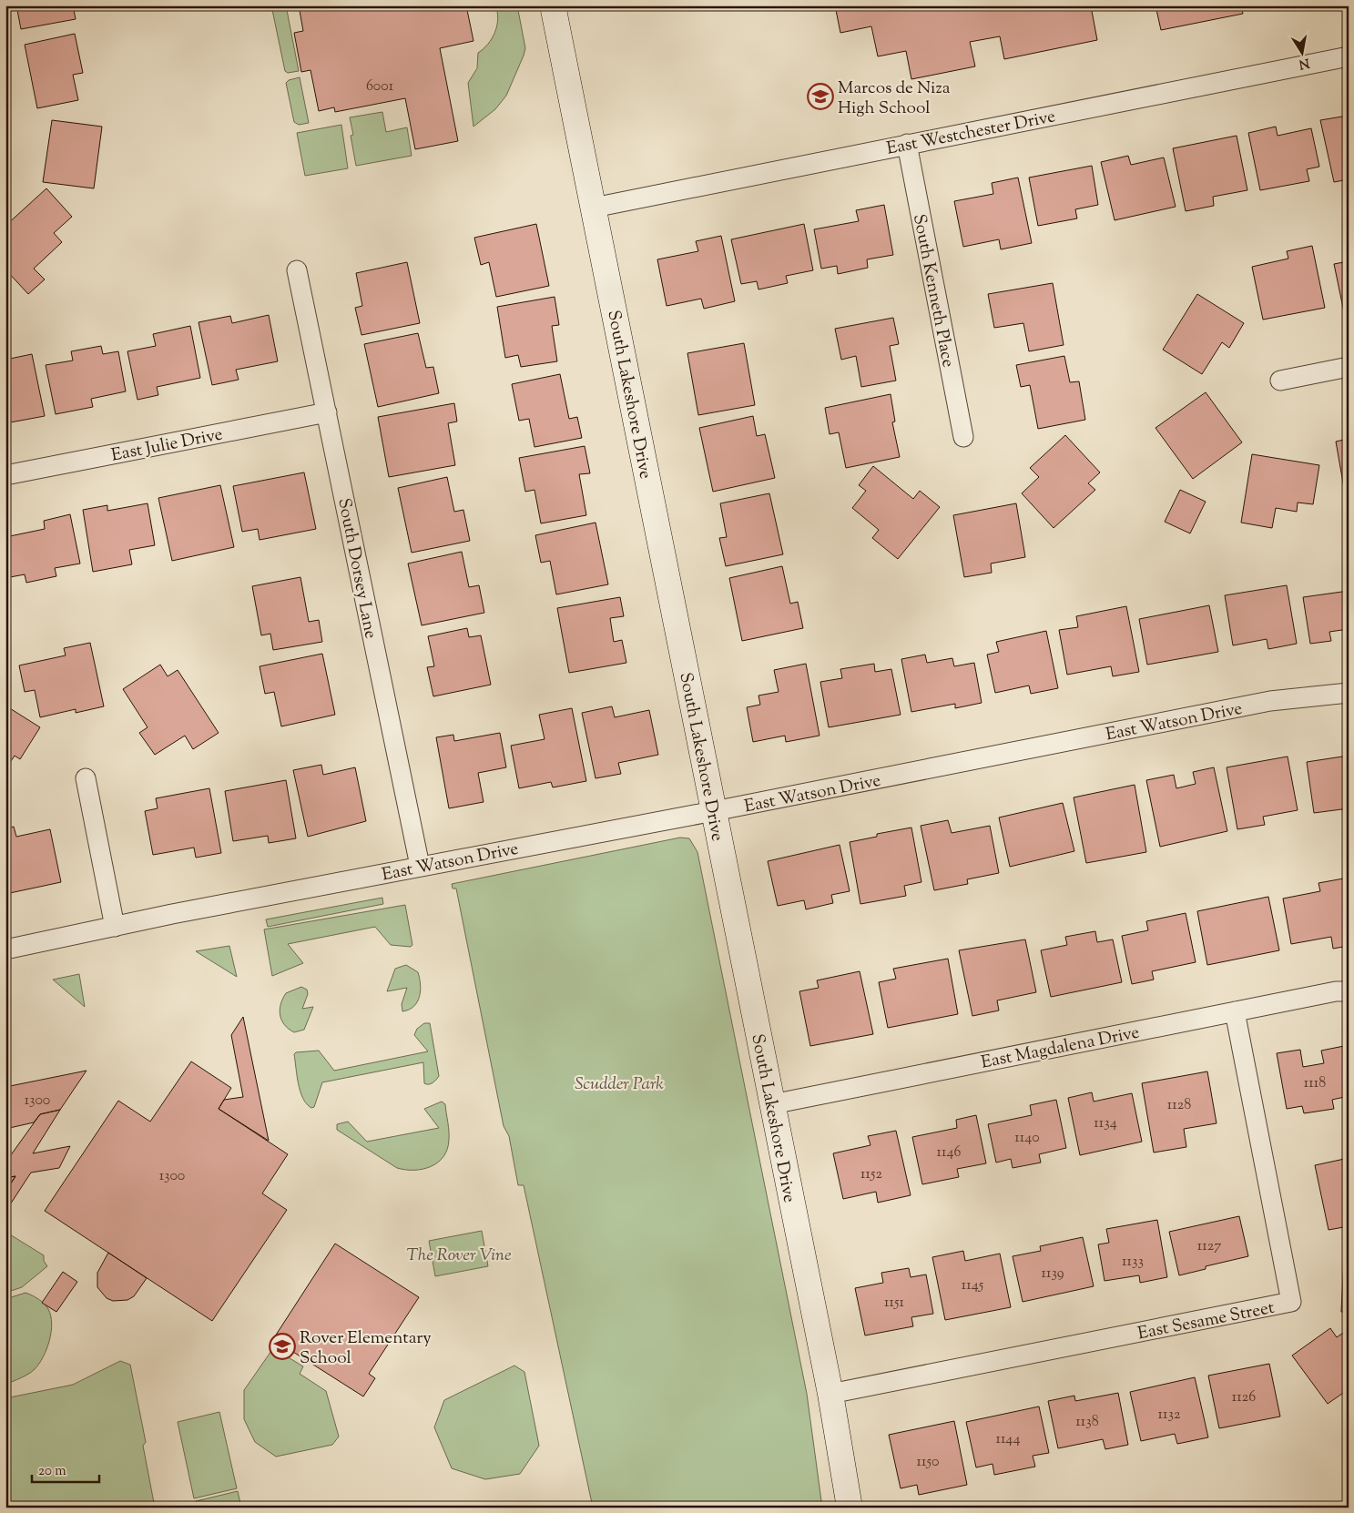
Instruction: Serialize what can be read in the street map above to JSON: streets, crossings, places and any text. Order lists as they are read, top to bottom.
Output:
{
  "streets": {
    "street": [
      "East Westchester Drive",
      "South Kenneth Place",
      "South Lakeshore Drive",
      "East Julie Drive",
      "South Dorsey Lane",
      "East Watson Drive",
      "East Magdalena Drive",
      "East Sesame Street"
    ]
  },
  "crossings": [
    ["East Westchester Drive", "South Kenneth Place"],
    ["East Westchester Drive", "South Lakeshore Drive"],
    ["South Lakeshore Drive", "East Watson Drive"],
    ["South Lakeshore Drive", "East Magdalena Drive"],
    ["South Lakeshore Drive", "East Sesame Street"],
    ["East Julie Drive", "South Dorsey Lane"],
    ["South Dorsey Lane", "East Watson Drive"],
    ["East Magdalena Drive", "East Sesame Street"]
  ],
  "parks": ["Scudder Park", "The Rover Vine"],
  "places": {
    "school or university": ["Marcos de Niza High School", "Rover Elementary School"]
  },
  "house_numbers": [
    "6001",
    "1118",
    "1300",
    "1128",
    "1134",
    "1140",
    "1146",
    "1152",
    "1300",
    "1127",
    "1133",
    "1139",
    "1145",
    "1151",
    "1126",
    "1132",
    "1138",
    "1144",
    "1150"
  ],
  "scale_bar": "20 m",
  "north": "bottom"
}
